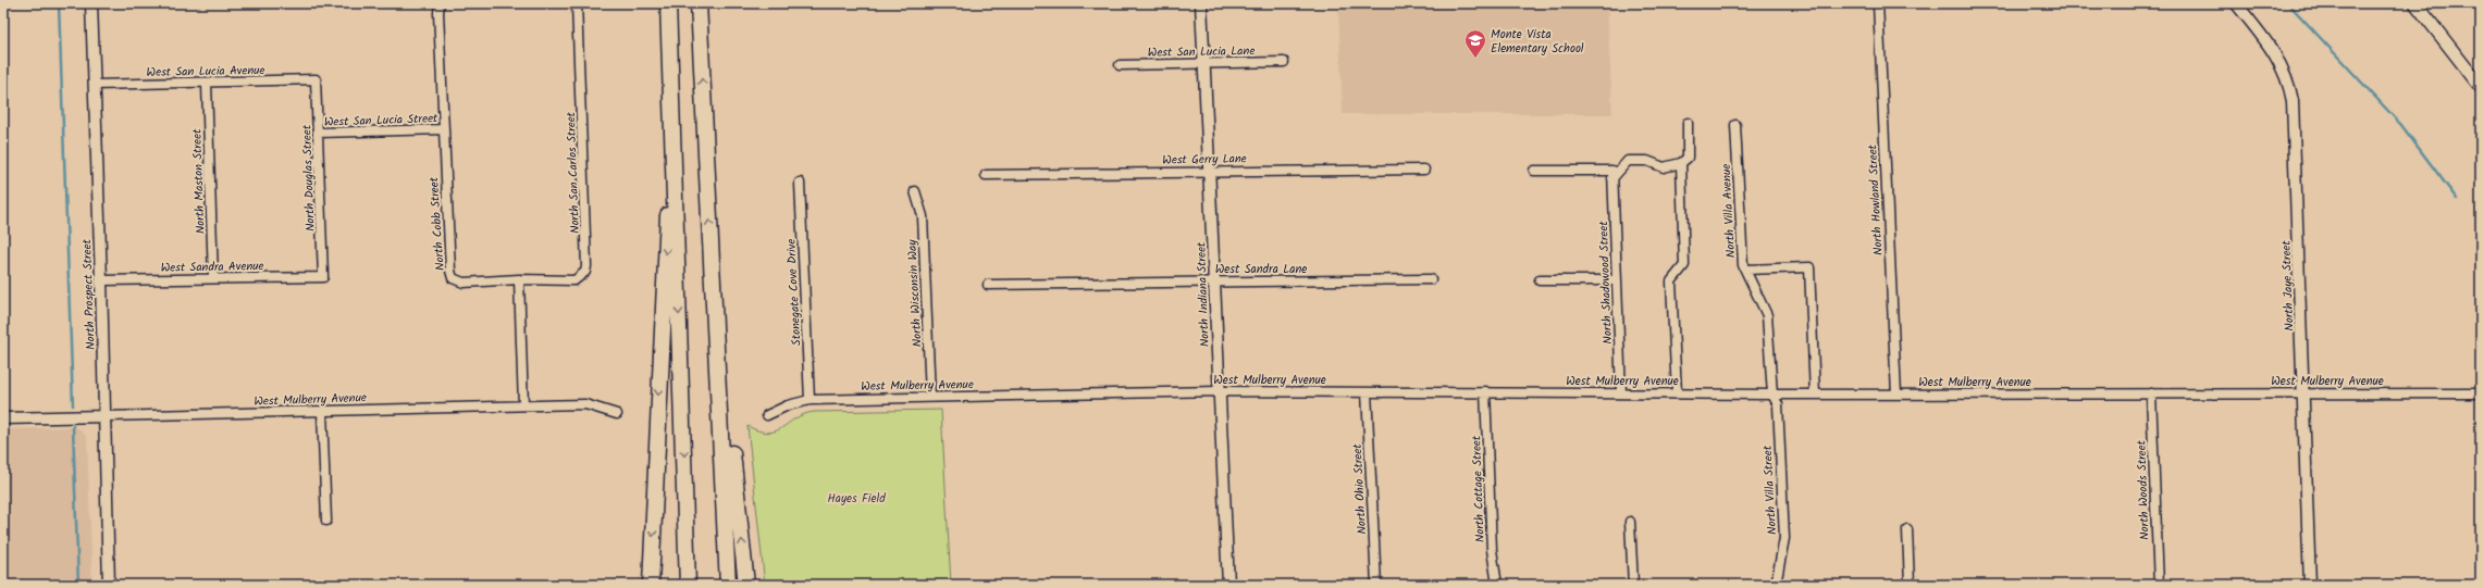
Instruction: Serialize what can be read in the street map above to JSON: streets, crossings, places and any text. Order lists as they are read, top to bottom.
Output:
{
  "streets": {
    "street": [
      "West San Lucia Lane",
      "West San Lucia Avenue",
      "West San Lucia Street",
      "West Gerry Lane",
      "North San Carlos Street",
      "North Douglas Street",
      "North Maston Street",
      "North Howland Street",
      "North Villa Avenue",
      "North Cobb Street",
      "West Sandra Avenue",
      "West Sandra Lane",
      "North Shadowood Street",
      "North Jaye Street",
      "Stonegate Cove Drive",
      "North Wisconsin Way",
      "North Prospect Street",
      "North Indiana Street",
      "West Mulberry Avenue",
      "North Ohio Street",
      "North Cottage Street",
      "North Villa Street",
      "North Woods Street"
    ]
  },
  "crossings": [
    ["West San Lucia Lane", "North Indiana Street"],
    ["West San Lucia Avenue", "North Douglas Street"],
    ["West San Lucia Avenue", "North Maston Street"],
    ["West San Lucia Avenue", "North Prospect Street"],
    ["West San Lucia Street", "North Douglas Street"],
    ["West San Lucia Street", "North Cobb Street"],
    ["West Gerry Lane", "North Indiana Street"],
    ["North San Carlos Street", "North Cobb Street"],
    ["North Douglas Street", "West Sandra Avenue"],
    ["North Maston Street", "West Sandra Avenue"],
    ["North Howland Street", "West Mulberry Avenue"],
    ["North Villa Avenue", "West Mulberry Avenue"],
    ["North Villa Avenue", "North Villa Street"],
    ["West Sandra Avenue", "North Prospect Street"],
    ["West Sandra Lane", "North Indiana Street"],
    ["North Shadowood Street", "West Mulberry Avenue"],
    ["North Jaye Street", "West Mulberry Avenue"],
    ["Stonegate Cove Drive", "West Mulberry Avenue"],
    ["North Wisconsin Way", "West Mulberry Avenue"],
    ["North Prospect Street", "West Mulberry Avenue"],
    ["North Indiana Street", "West Mulberry Avenue"],
    ["West Mulberry Avenue", "North Ohio Street"],
    ["West Mulberry Avenue", "North Cottage Street"],
    ["West Mulberry Avenue", "North Villa Street"],
    ["West Mulberry Avenue", "North Woods Street"]
  ],
  "parks": ["Hayes Field"],
  "places": {
    "school or university": ["Monte Vista Elementary School"]
  }
}
